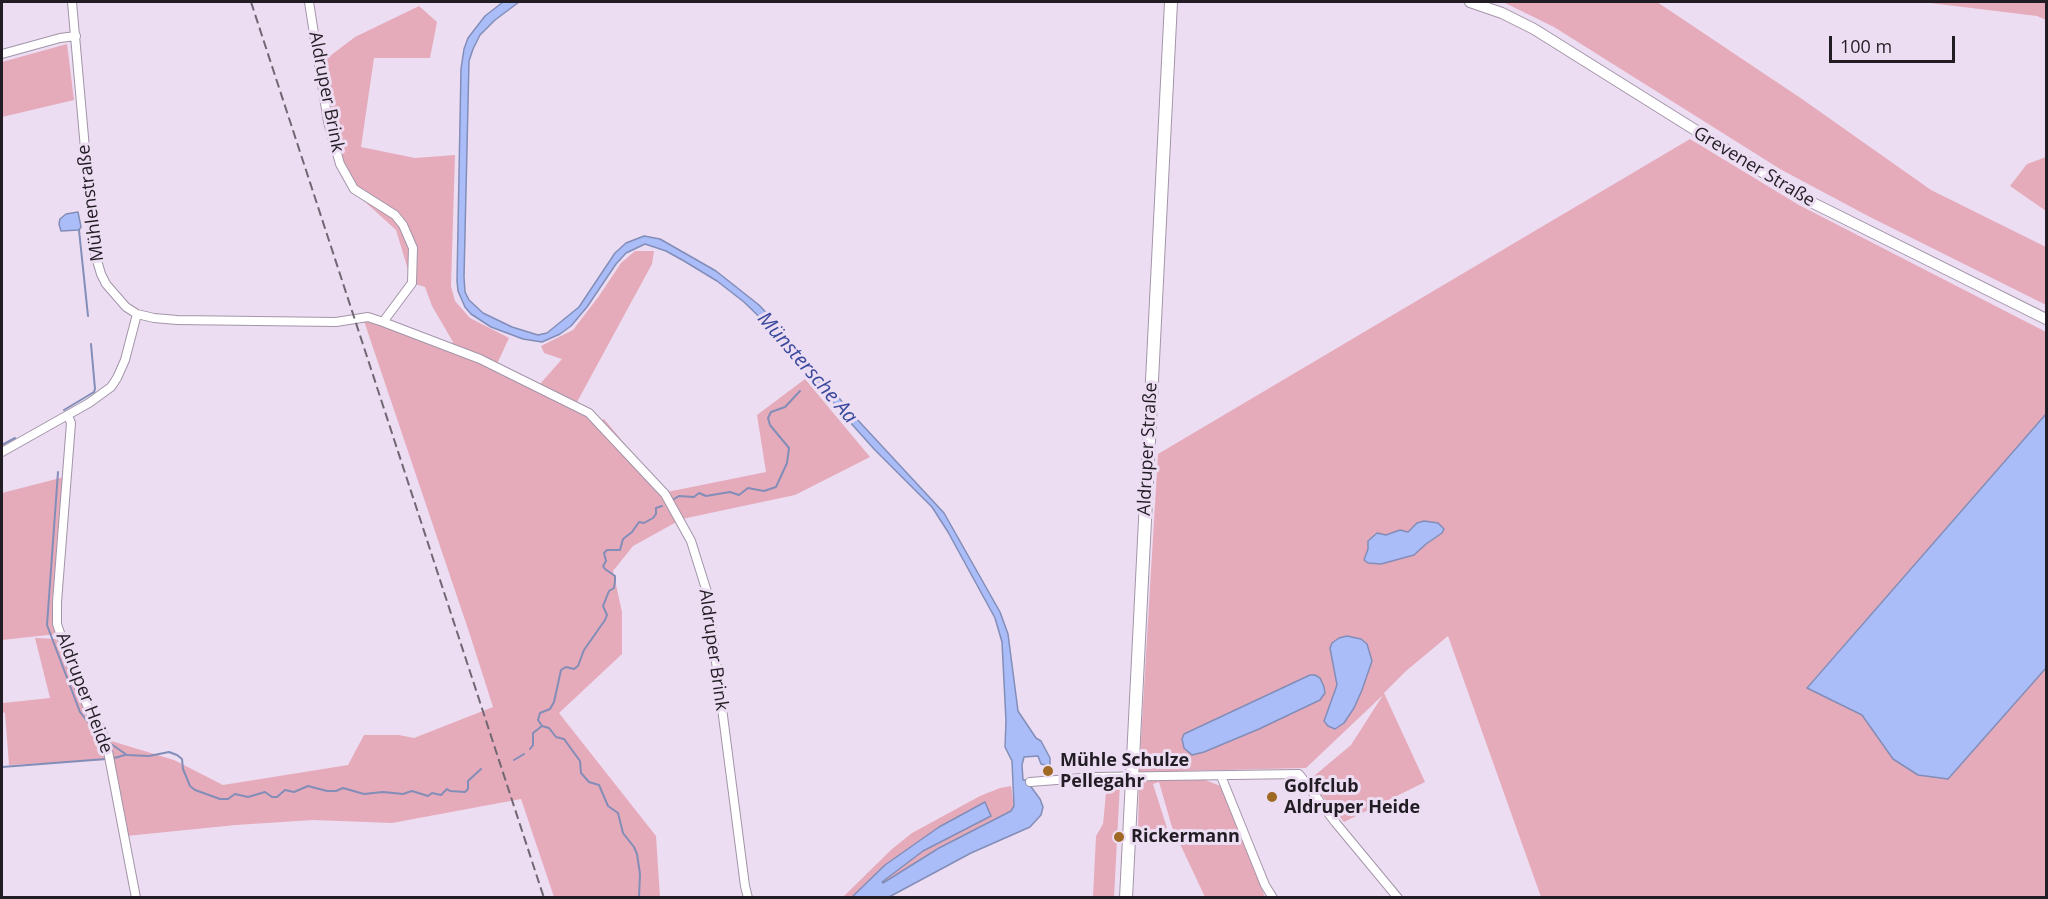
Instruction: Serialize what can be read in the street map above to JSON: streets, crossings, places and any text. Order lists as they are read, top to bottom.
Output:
{
  "streets": {
    "main road": ["Aldruper Straße"],
    "street": [
      "Aldruper Brink",
      "Grevener Straße",
      "Mühlenstraße",
      "Aldruper Heide"
    ]
  },
  "crossings": [
    ["Aldruper Brink", "Mühlenstraße"]
  ],
  "water": ["Münstersche Aa"],
  "places": ["Mühle Schulze Pellegahr", "Golfclub Aldruper Heide", "Rickermann"],
  "scale_bar": "100 m"
}
